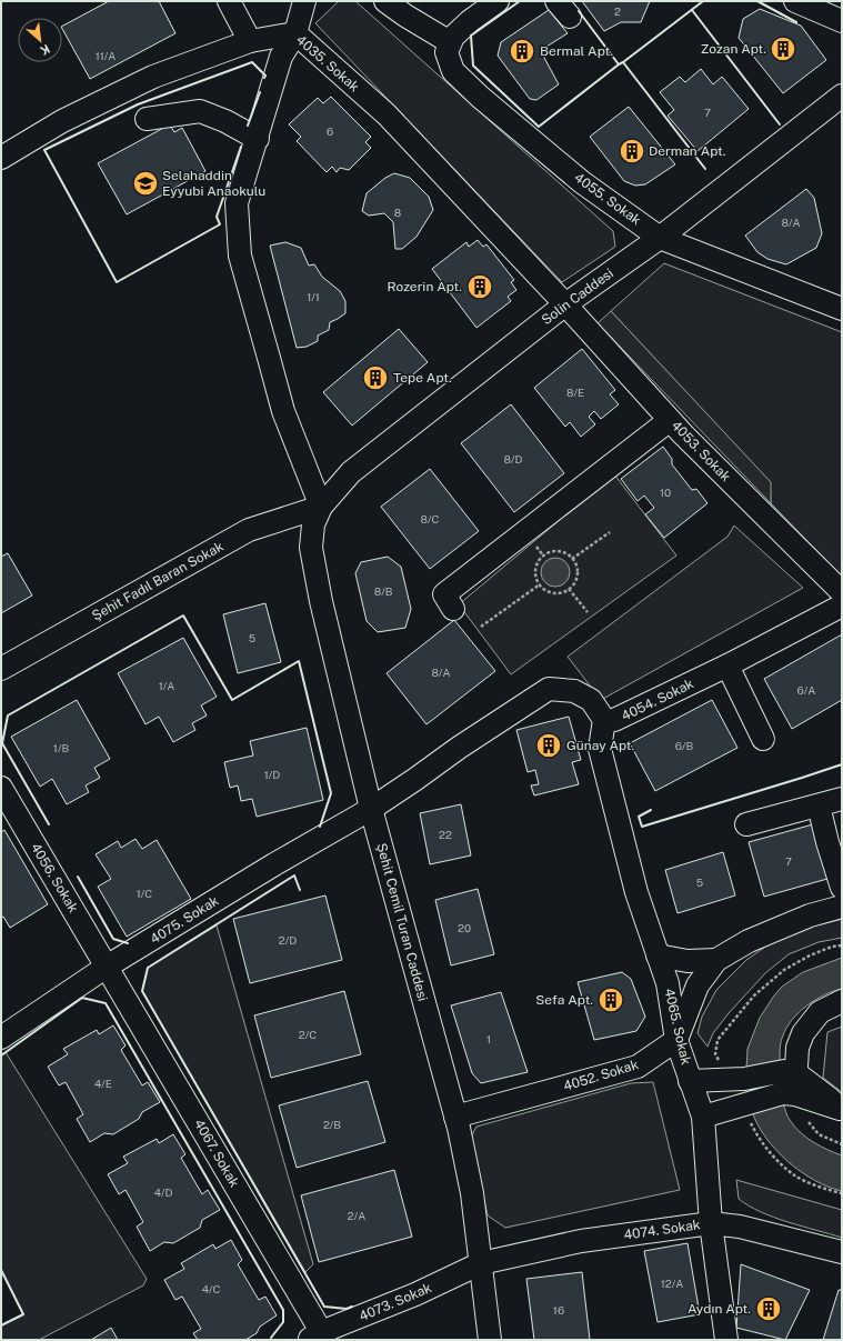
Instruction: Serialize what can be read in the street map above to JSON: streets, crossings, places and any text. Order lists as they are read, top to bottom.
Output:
{
  "streets": {
    "street": [
      "4035. Sokak",
      "4055. Sokak",
      "Solin Caddesi",
      "4053. Sokak",
      "Şehit Fadıl Baran Sokak",
      "4054. Sokak",
      "4056. Sokak",
      "4075. Sokak",
      "Şehit Cemil Turan Caddesi",
      "4065. Sokak",
      "4052. Sokak",
      "4067. Sokak",
      "4074. Sokak",
      "4073. Sokak"
    ]
  },
  "crossings": [
    ["4035. Sokak", "Solin Caddesi"],
    ["4035. Sokak", "4053. Sokak"],
    ["4055. Sokak", "Solin Caddesi"],
    ["Solin Caddesi", "4053. Sokak"],
    ["Solin Caddesi", "Şehit Fadıl Baran Sokak"],
    ["Solin Caddesi", "Şehit Cemil Turan Caddesi"],
    ["Şehit Fadıl Baran Sokak", "Şehit Cemil Turan Caddesi"],
    ["4054. Sokak", "4075. Sokak"],
    ["4054. Sokak", "Şehit Cemil Turan Caddesi"],
    ["4054. Sokak", "4065. Sokak"],
    ["4056. Sokak", "4075. Sokak"],
    ["4056. Sokak", "4067. Sokak"],
    ["4075. Sokak", "Şehit Cemil Turan Caddesi"],
    ["4075. Sokak", "4067. Sokak"],
    ["Şehit Cemil Turan Caddesi", "4052. Sokak"],
    ["Şehit Cemil Turan Caddesi", "4074. Sokak"],
    ["Şehit Cemil Turan Caddesi", "4073. Sokak"],
    ["4065. Sokak", "4052. Sokak"],
    ["4065. Sokak", "4074. Sokak"],
    ["4067. Sokak", "4073. Sokak"],
    ["4074. Sokak", "4073. Sokak"]
  ],
  "places": {
    "building": [
      "Zozan Apt.",
      "Bermal Apt.",
      "Derman Apt.",
      "Rozerin Apt.",
      "Tepe Apt.",
      "Günay Apt.",
      "Sefa Apt.",
      "Aydın Apt."
    ],
    "school or university": ["Selahaddin Eyyubi Anaokulu"]
  },
  "house_numbers": [
    "2",
    "11/A",
    "7",
    "6",
    "8",
    "8/A",
    "1/1",
    "8/E",
    "8/D",
    "10",
    "8/C",
    "8/B",
    "5",
    "8/A",
    "1/A",
    "6/A",
    "6/B",
    "1/B",
    "1/D",
    "22",
    "7",
    "5",
    "1/C",
    "20",
    "2/D",
    "2/C",
    "1",
    "4/E",
    "2/B",
    "4/D",
    "2/A",
    "12/A",
    "4/C",
    "16"
  ],
  "north": "bottom right"
}
